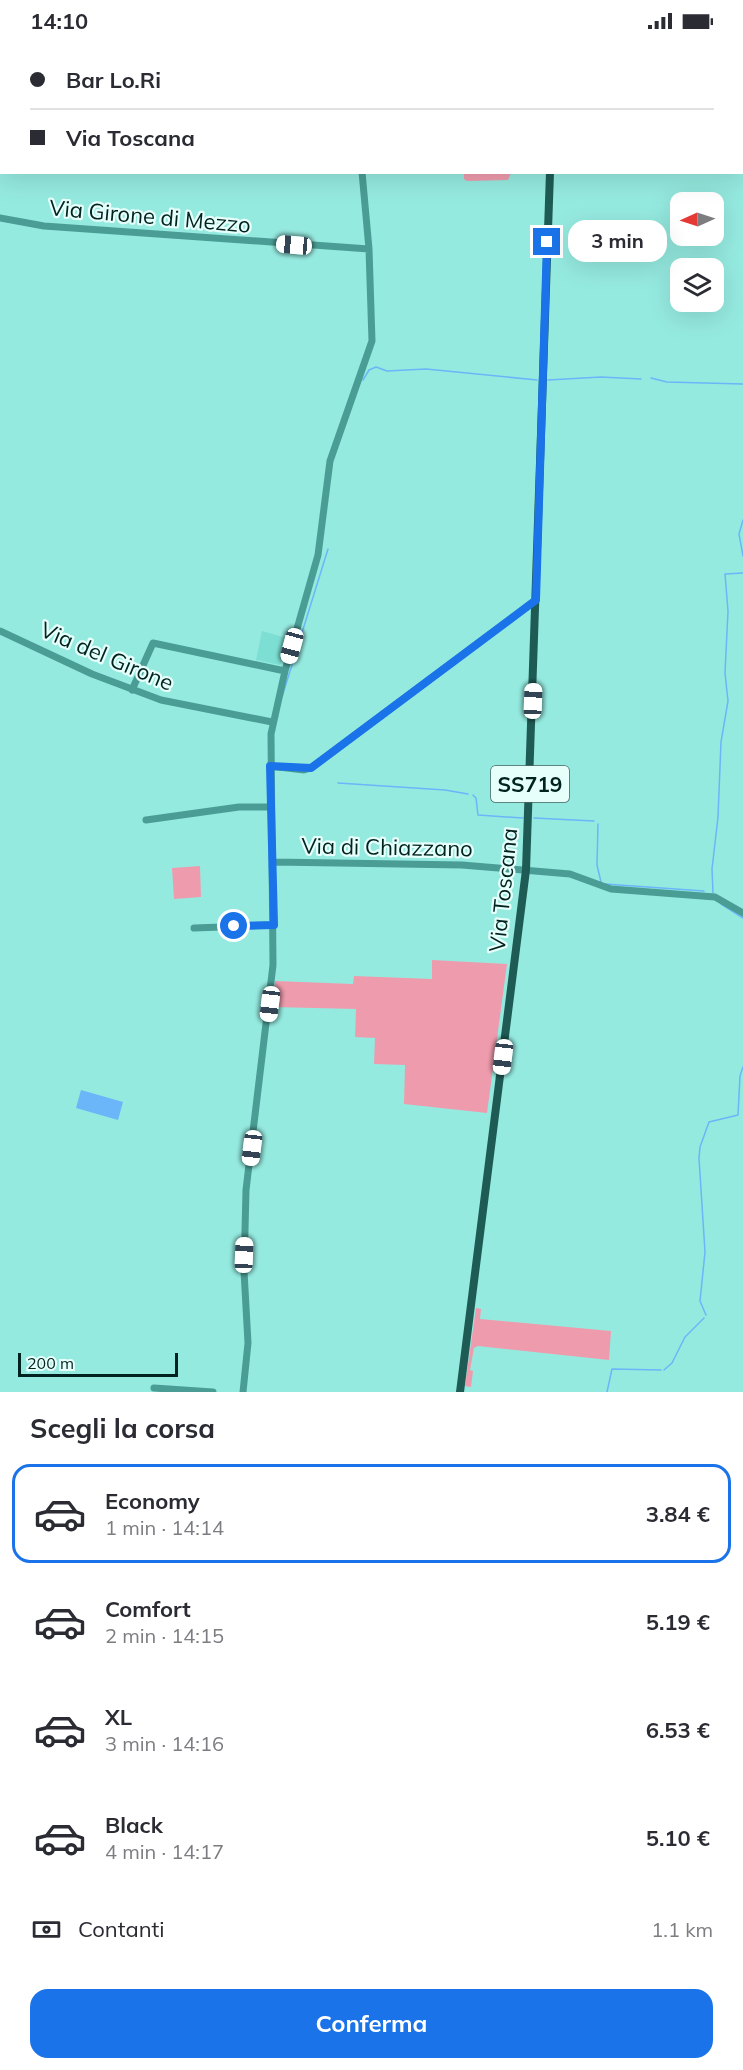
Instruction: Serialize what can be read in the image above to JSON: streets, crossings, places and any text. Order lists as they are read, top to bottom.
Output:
{
  "streets": {
    "main road": ["SS719", "Via Toscana"],
    "street": ["Via Girone di Mezzo", "Via del Girone", "Via di Chiazzano"]
  },
  "crossings": [
    ["Via di Chiazzano", "Via Toscana"]
  ],
  "scale_bar": "200 m",
  "north": "left",
  "page": {
    "status": "14:10",
    "banner": ["Bar Lo.Ri", "Via Toscana"],
    "bubble": "3 min",
    "scale": "200 m",
    "heading": "Scegli la corsa",
    "list": [
      {
        "name": "Economy",
        "note": "1 min · 14:14",
        "value": "3.84 €"
      },
      {
        "name": "Comfort",
        "note": "2 min · 14:15",
        "value": "5.19 €"
      },
      {
        "name": "XL",
        "note": "3 min · 14:16",
        "value": "6.53 €"
      },
      {
        "name": "Black",
        "note": "4 min · 14:17",
        "value": "5.10 €"
      }
    ],
    "pay": ["Contanti", "1.1 km"],
    "buttons": "Conferma"
  }
}
